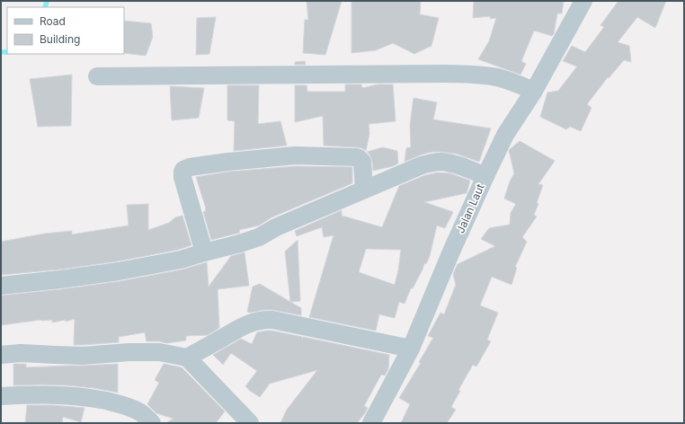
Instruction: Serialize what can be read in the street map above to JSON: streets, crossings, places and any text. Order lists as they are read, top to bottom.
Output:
{
  "streets": {
    "street": ["Jalan Laut"]
  },
  "legend": ["Road", "Building"]
}
